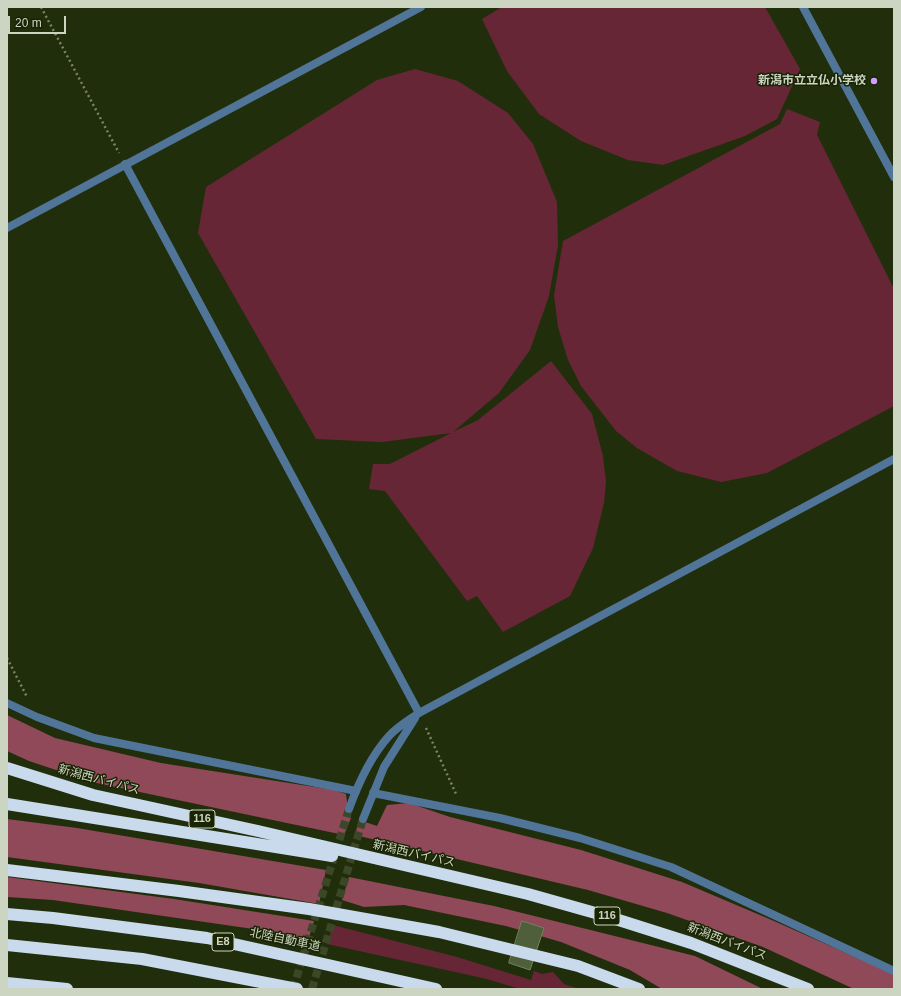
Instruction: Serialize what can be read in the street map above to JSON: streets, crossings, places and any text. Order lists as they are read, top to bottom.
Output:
{
  "streets": {
    "highway": [
      "新潟西バイパス",
      "116",
      "北陸自動車道",
      "E8"
    ]
  },
  "places": ["新潟市立立仏小学校"],
  "scale_bar": "20 m"
}
